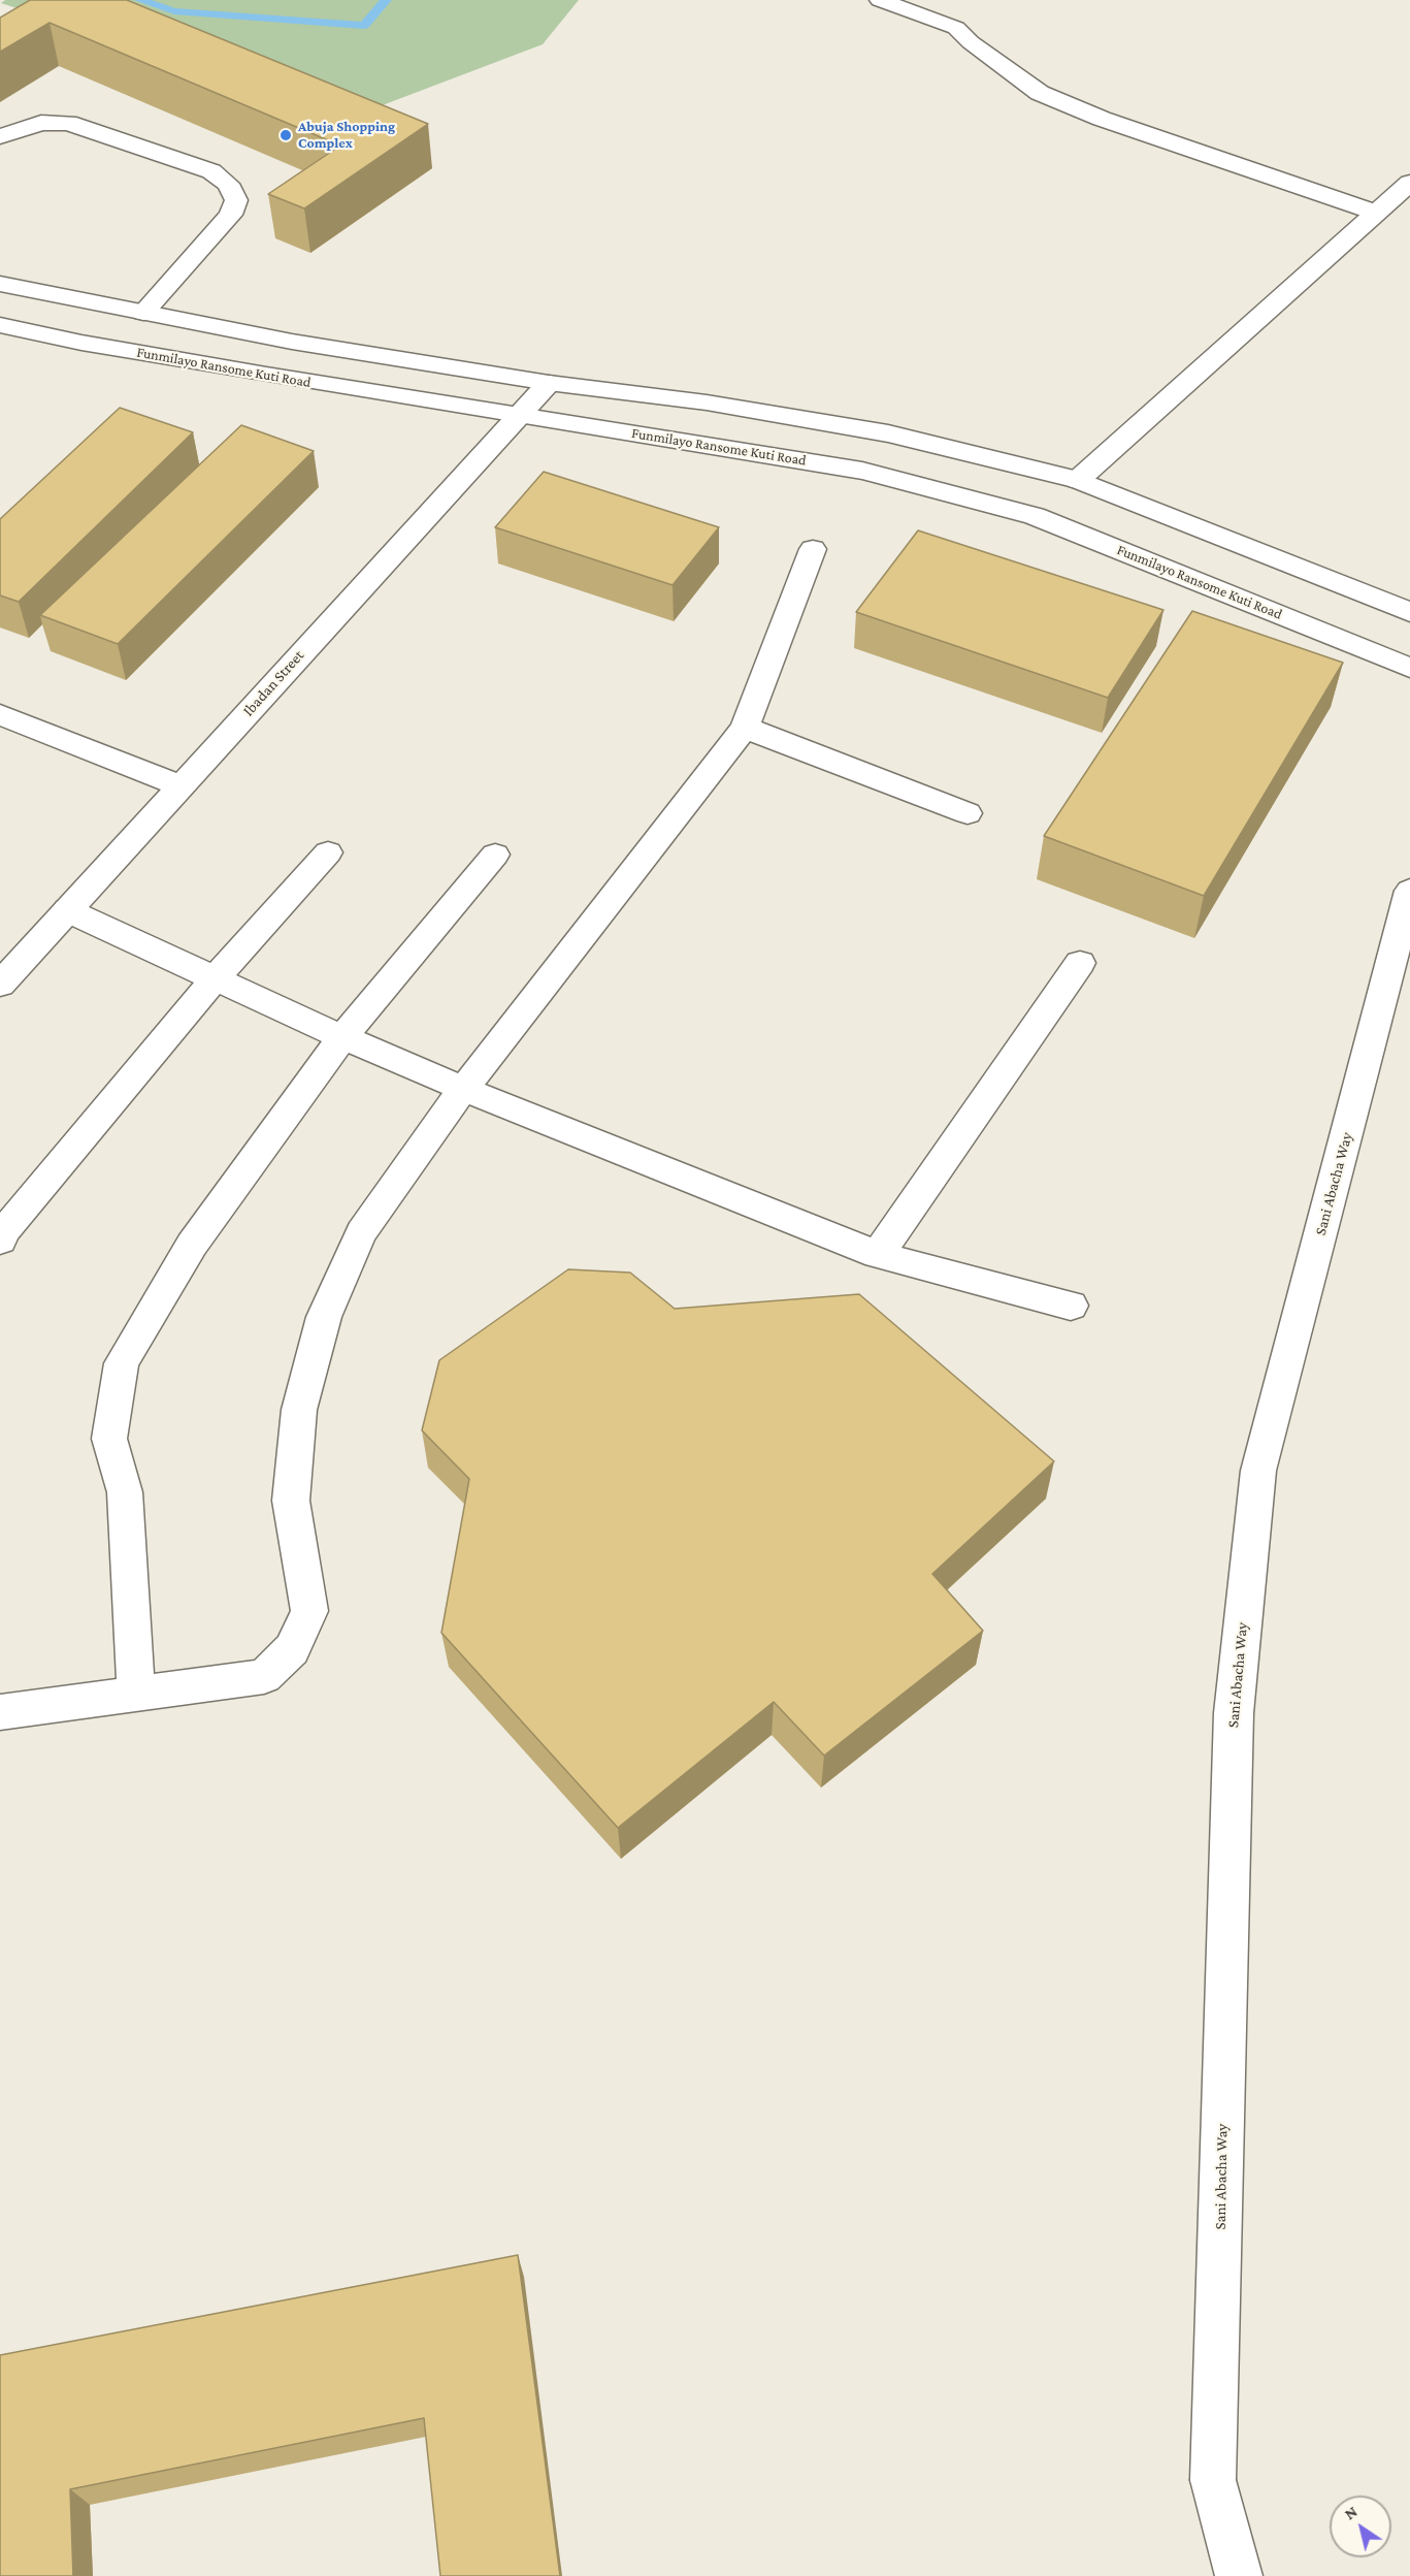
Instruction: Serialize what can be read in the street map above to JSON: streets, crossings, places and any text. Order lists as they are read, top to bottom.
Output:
{
  "streets": {
    "main road": ["Funmilayo Ransome Kuti Road", "Ibadan Street", "Sani Abacha Way"]
  },
  "crossings": [
    ["Funmilayo Ransome Kuti Road", "Ibadan Street"]
  ],
  "places": ["Abuja Shopping Complex"],
  "north": "top left"
}
